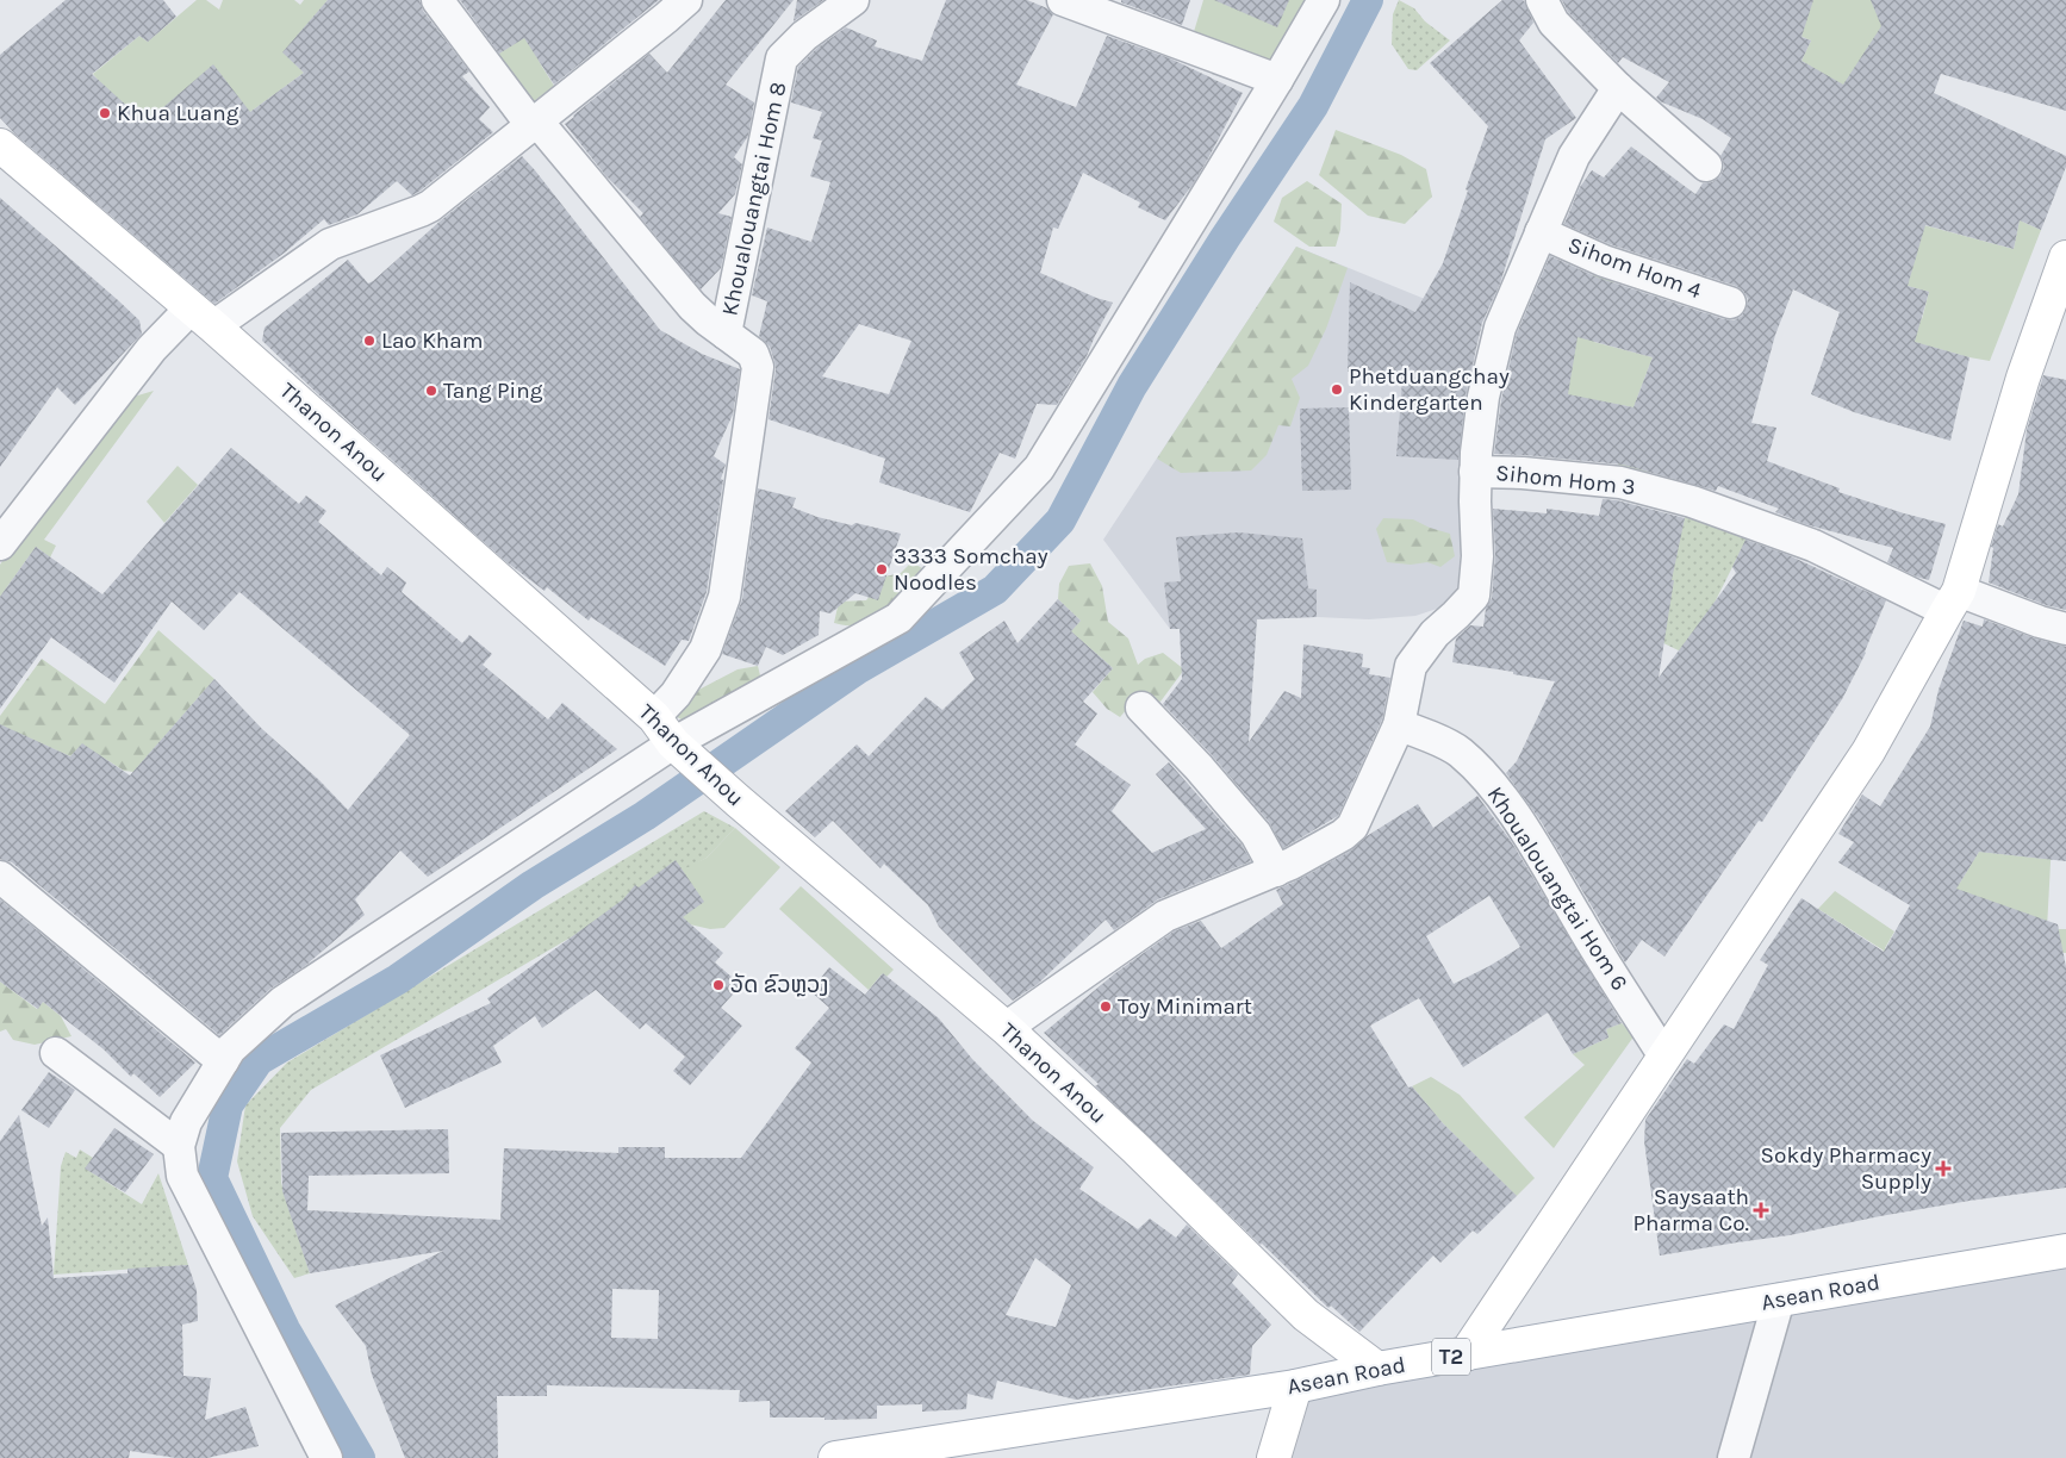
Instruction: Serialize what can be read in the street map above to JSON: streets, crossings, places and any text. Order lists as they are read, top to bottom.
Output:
{
  "streets": {
    "street": [
      "Khoualouangtai Hom 8",
      "Sihom Hom 4",
      "Thanon Anou",
      "Sihom Hom 3",
      "Khoualouangtai Hom 6",
      "Asean Road",
      "T2"
    ]
  },
  "crossings": [
    ["Khoualouangtai Hom 8", "Thanon Anou"],
    ["Sihom Hom 4", "Sihom Hom 3"],
    ["Thanon Anou", "Asean Road"]
  ],
  "places": {
    "other": [
      "Khua Luang",
      "Lao Kham",
      "Phetduangchay Kindergarten",
      "Tang Ping",
      "3333 Somchay Noodles",
      "ວັດ ຂົວຫຼວງ",
      "Toy Minimart"
    ],
    "health": ["Sokdy Pharmacy Supply", "Saysaath Pharma Co."]
  }
}
